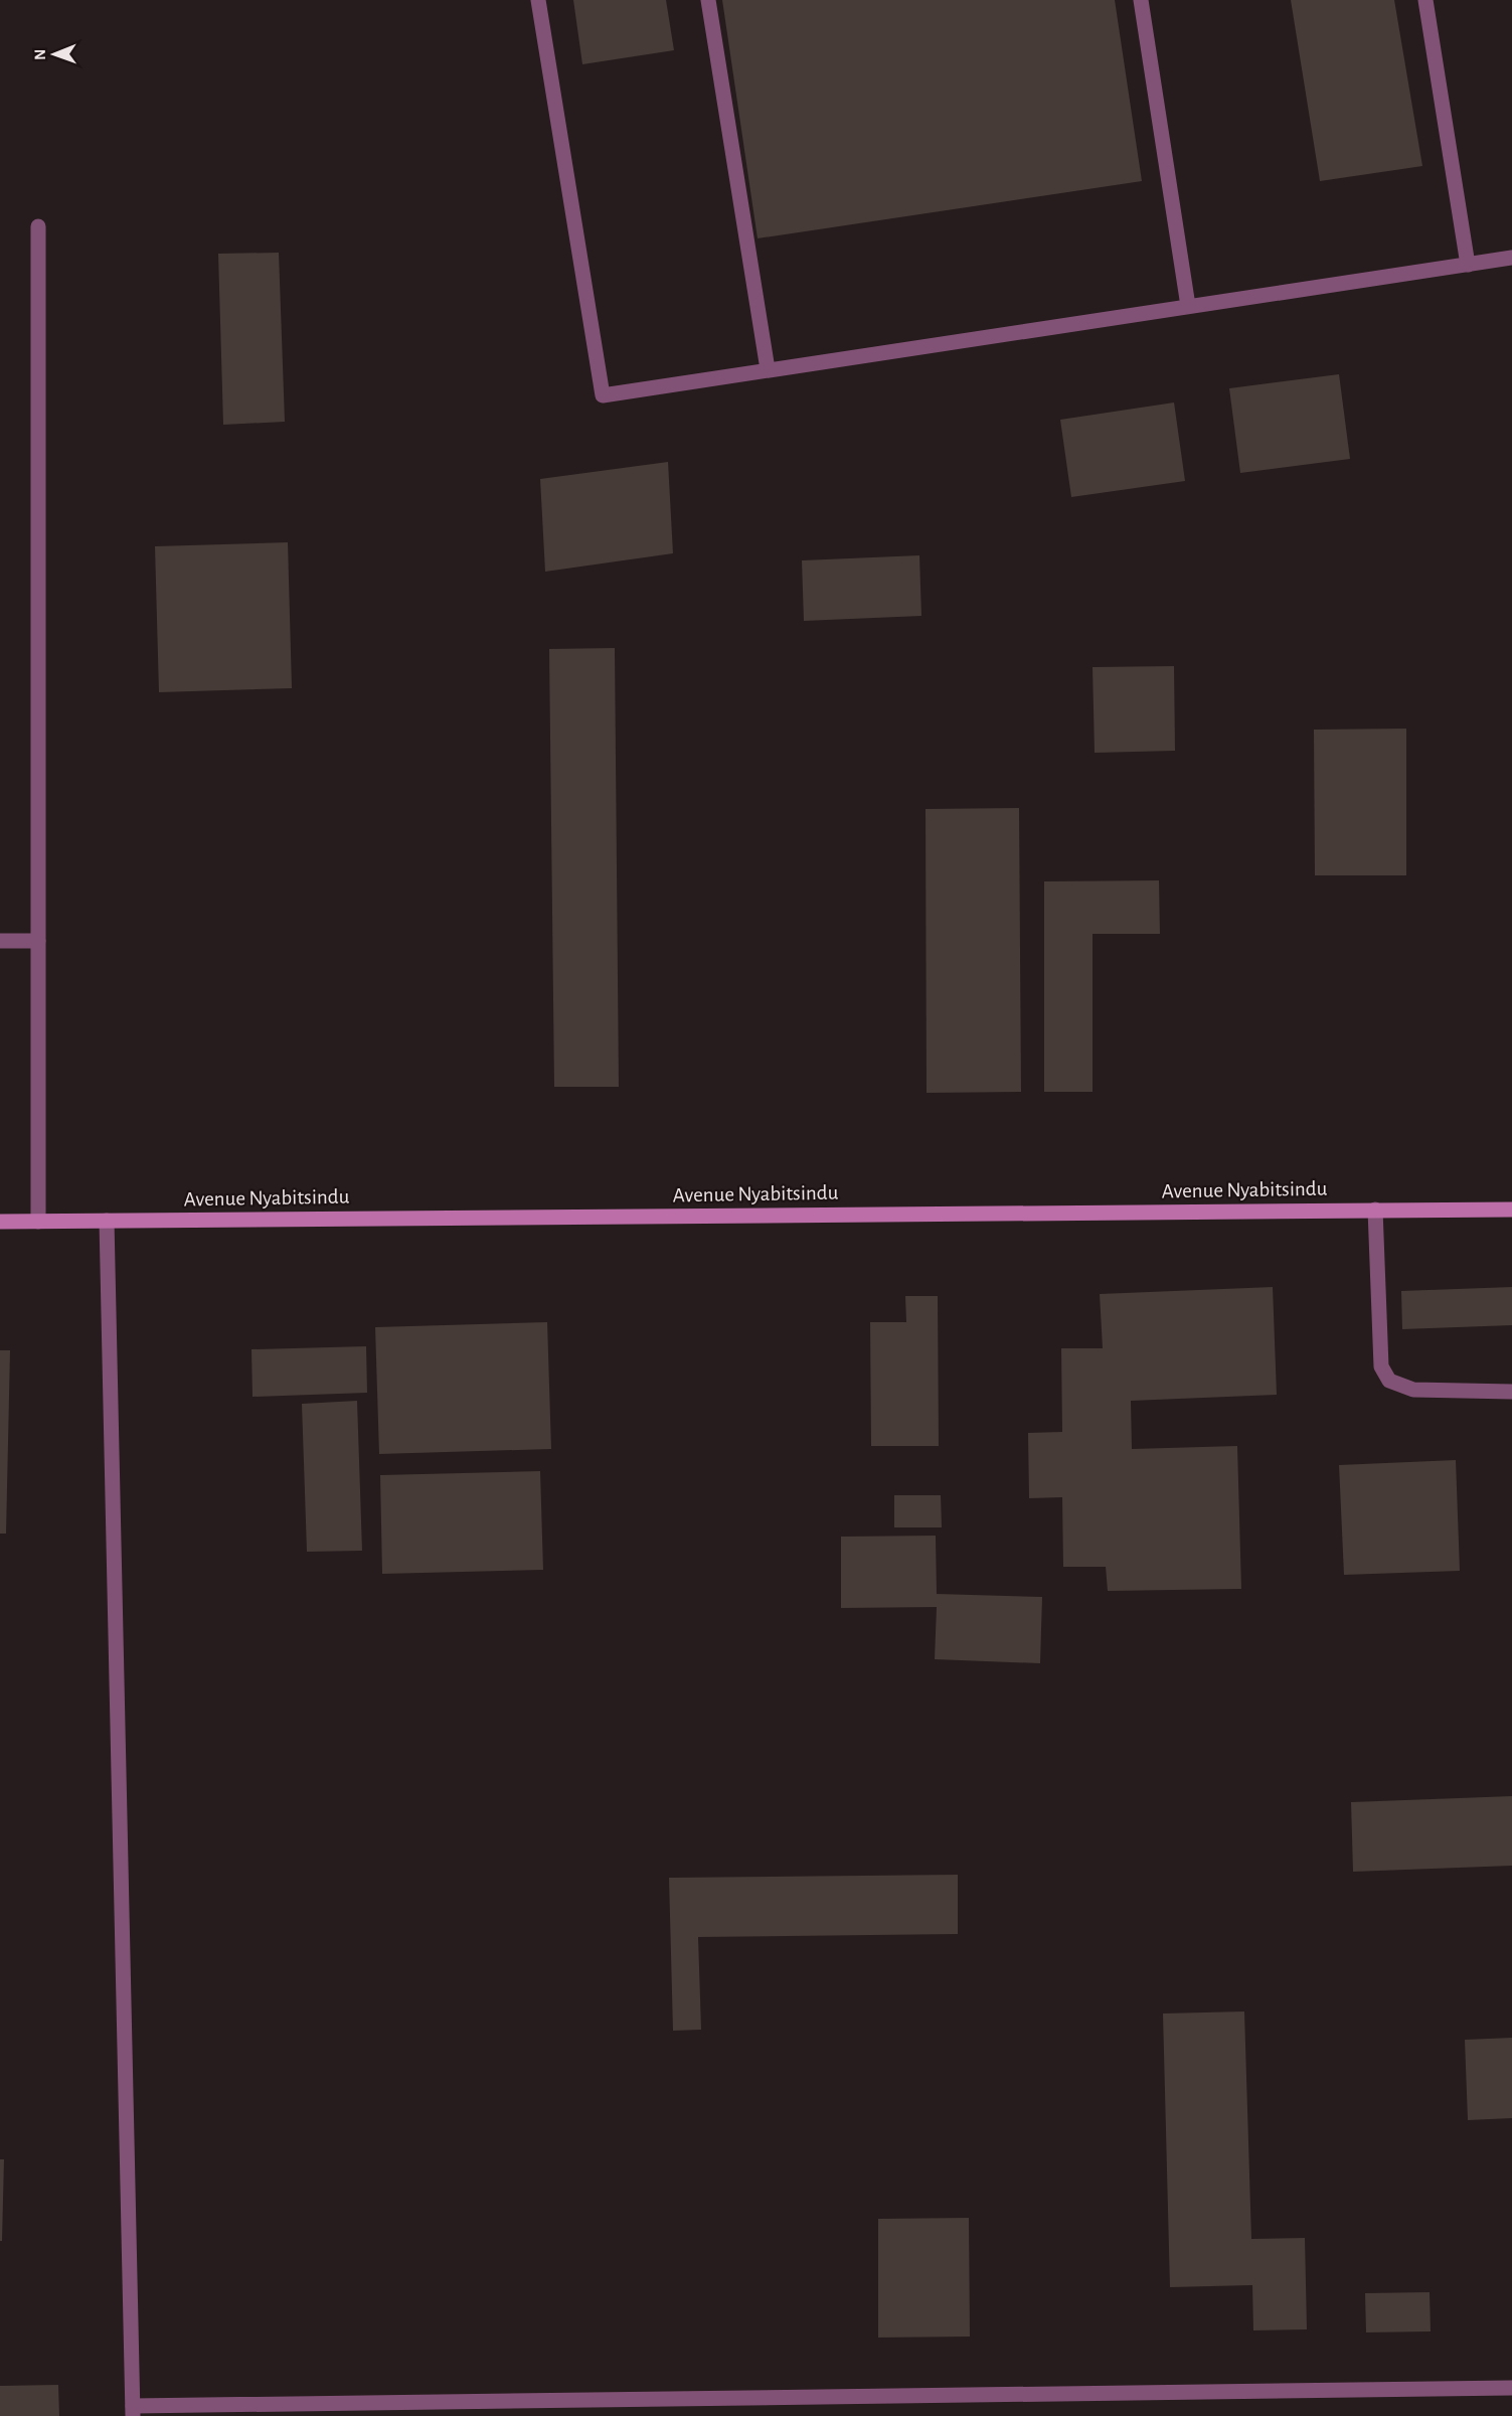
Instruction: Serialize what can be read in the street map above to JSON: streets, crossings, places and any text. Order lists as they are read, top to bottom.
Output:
{
  "streets": {
    "street": ["Avenue Nyabitsindu"]
  },
  "north": "left"
}
